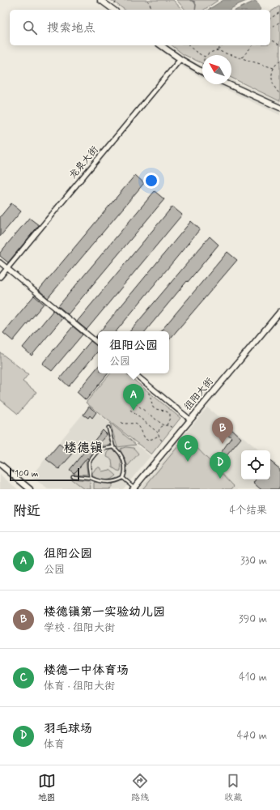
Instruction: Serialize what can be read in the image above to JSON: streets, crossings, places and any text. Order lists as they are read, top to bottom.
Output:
{
  "streets": {
    "street": ["龙泉大街", "徂阳大街"]
  },
  "districts": ["楼德镇"],
  "scale_bar": "100 m",
  "north": "top left",
  "page": {
    "search": "搜索地点",
    "popup": ["徂阳公园", "公园"],
    "pins": [
      "A",
      "B",
      "C",
      "D"
    ],
    "scale": "100 m",
    "heading": ["附近", "4个结果"],
    "list": [
      {
        "mark": "A",
        "name": "徂阳公园",
        "note": "公园",
        "value": "330 m"
      },
      {
        "mark": "B",
        "name": "楼德镇第一实验幼儿园",
        "note": "学校 · 徂阳大街",
        "value": "390 m"
      },
      {
        "mark": "C",
        "name": "楼德一中体育场",
        "note": "体育 · 徂阳大街",
        "value": "410 m"
      },
      {
        "mark": "D",
        "name": "羽毛球场",
        "note": "体育",
        "value": "440 m"
      }
    ],
    "nav": ["地图", "路线", "收藏"]
  }
}
